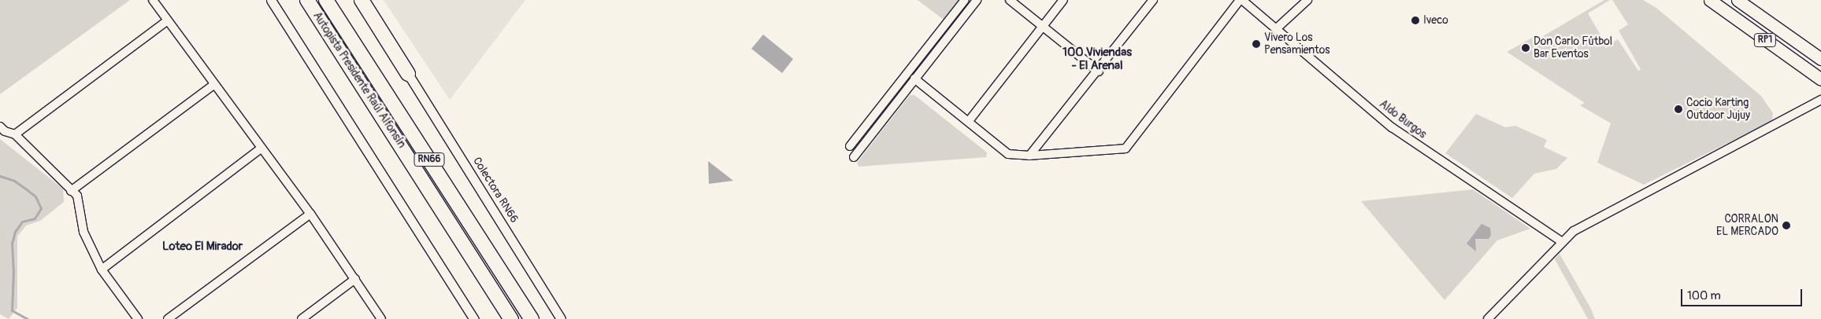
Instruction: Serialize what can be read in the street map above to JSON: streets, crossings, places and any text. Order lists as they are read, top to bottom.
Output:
{
  "streets": {
    "highway": ["Autopista Presidente Raúl Alfonsín", "RN66"],
    "main road": ["RP1"],
    "street": ["Aldo Burgos", "Colectora RN66"]
  },
  "districts": ["100 Viviendas - El Arenal", "Loteo El Mirador"],
  "places": [
    "Iveco",
    "Vivero Los Pensamientos",
    "Don Carlo Fútbol Bar Eventos",
    "Cocio Karting Outdoor Jujuy",
    "CORRALON EL MERCADO"
  ],
  "scale_bar": "100 m"
}
